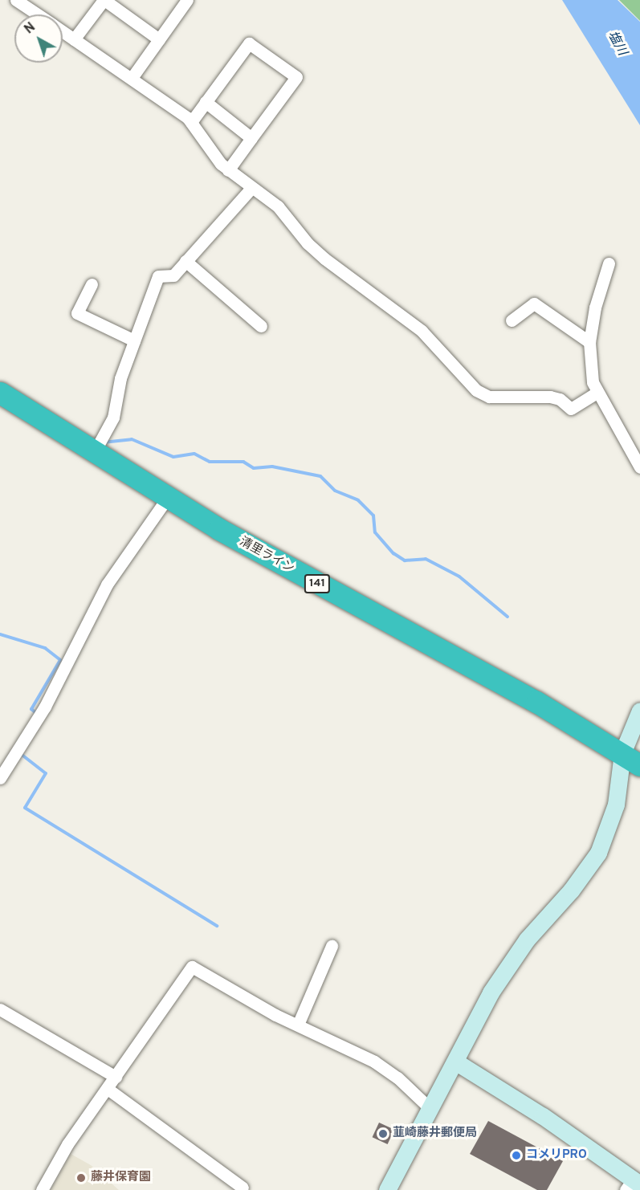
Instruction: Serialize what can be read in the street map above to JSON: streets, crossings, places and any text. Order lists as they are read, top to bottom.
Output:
{
  "streets": {
    "highway": ["清里ライン", "141"]
  },
  "water": ["塩川"],
  "places": ["韮崎藤井郵便局", "コメリPRO", "藤井保育園"],
  "north": "top left"
}
